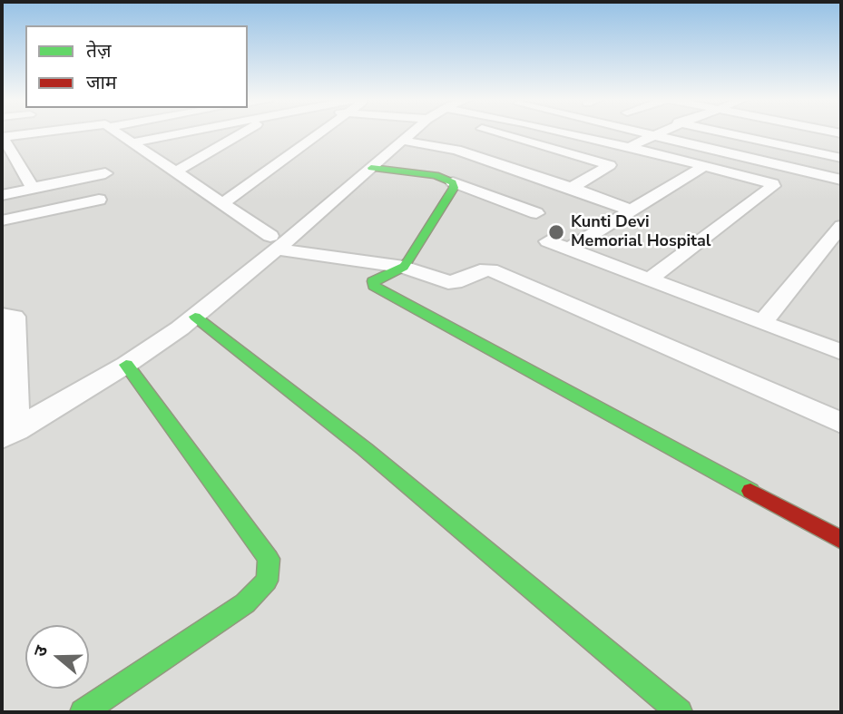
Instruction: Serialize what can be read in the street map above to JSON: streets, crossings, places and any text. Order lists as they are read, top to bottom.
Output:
{
  "places": ["Kunti Devi Memorial Hospital"],
  "legend": ["तेज़", "जाम"],
  "north": "left"
}
